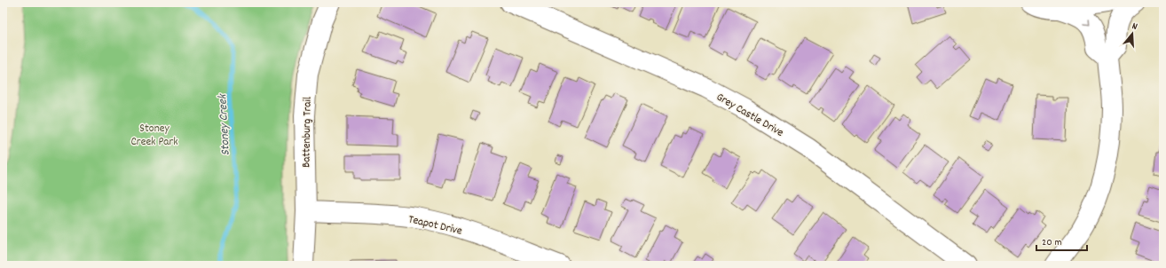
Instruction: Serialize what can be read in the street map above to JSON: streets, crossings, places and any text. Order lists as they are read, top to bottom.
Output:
{
  "streets": {
    "street": ["Grey Castle Drive", "Battenburg Trail", "Teapot Drive"]
  },
  "crossings": [
    ["Battenburg Trail", "Teapot Drive"]
  ],
  "water": ["Stoney Creek"],
  "parks": ["Stoney Creek Park"],
  "scale_bar": "20 m",
  "north": "top"
}
